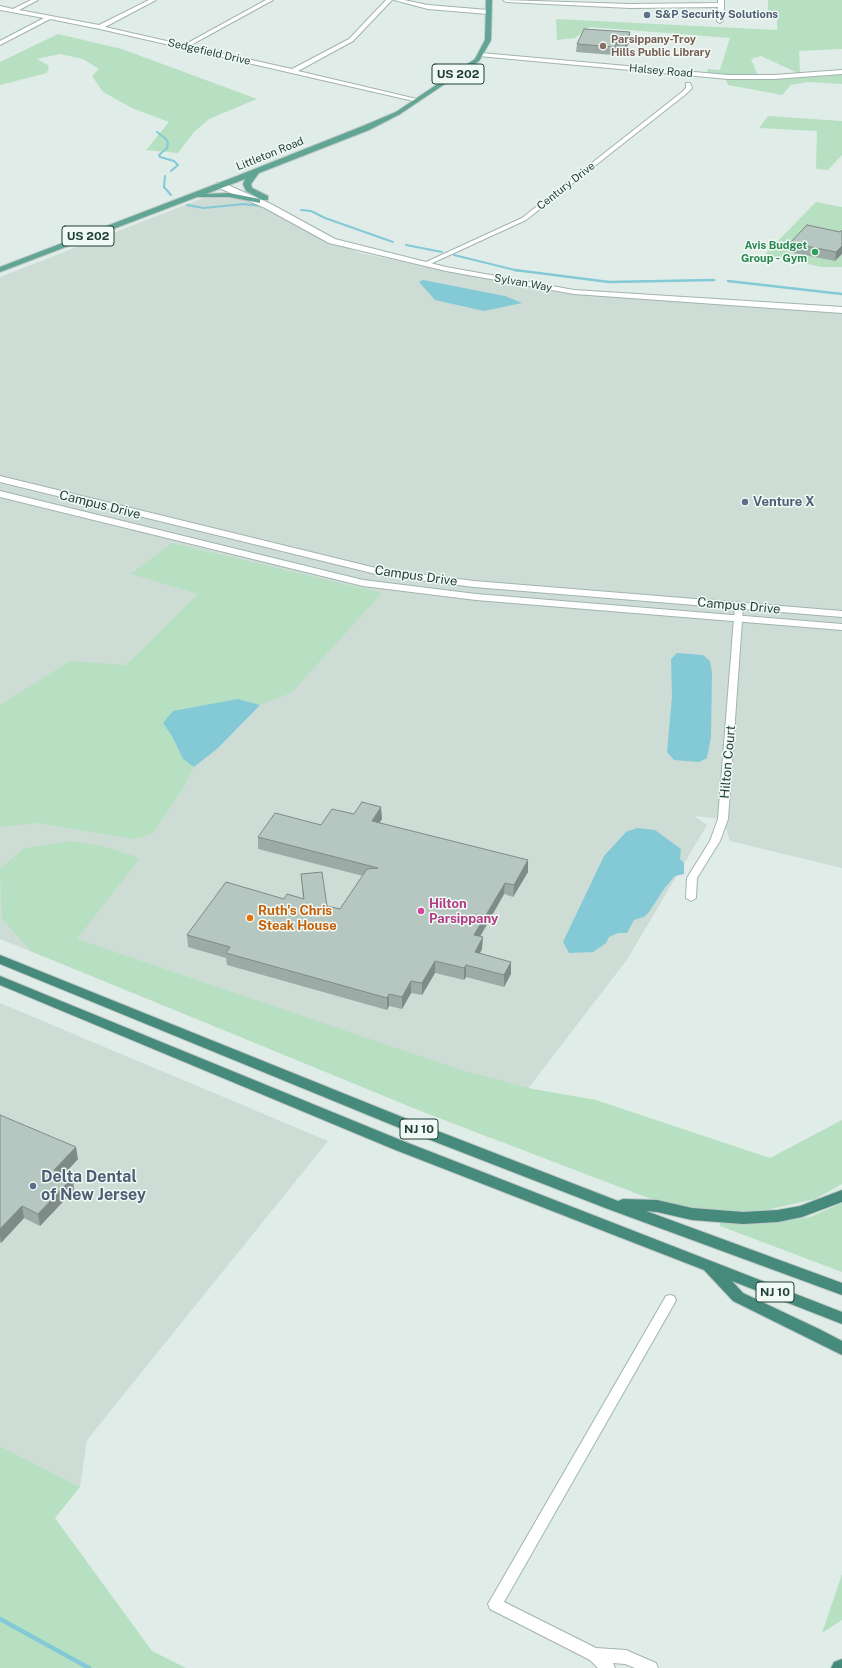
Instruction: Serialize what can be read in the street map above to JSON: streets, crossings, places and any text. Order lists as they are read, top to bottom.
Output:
{
  "streets": {
    "highway": ["NJ 10"],
    "main road": ["US 202", "Littleton Road"],
    "street": [
      "Sedgefield Drive",
      "Halsey Road",
      "Century Drive",
      "Sylvan Way",
      "Campus Drive",
      "Hilton Court"
    ]
  },
  "crossings": [
    ["Sedgefield Drive", "Littleton Road"],
    ["Halsey Road", "Littleton Road"],
    ["Littleton Road", "Sylvan Way"],
    ["Century Drive", "Sylvan Way"],
    ["Campus Drive", "Hilton Court"]
  ],
  "places": [
    "S&P Security Solutions",
    "Parsippany-Troy Hills Public Library",
    "Avis Budget Group - Gym",
    "Venture X",
    "Hilton Parsippany",
    "Ruth's Chris Steak House",
    "Delta Dental of New Jersey"
  ]
}
